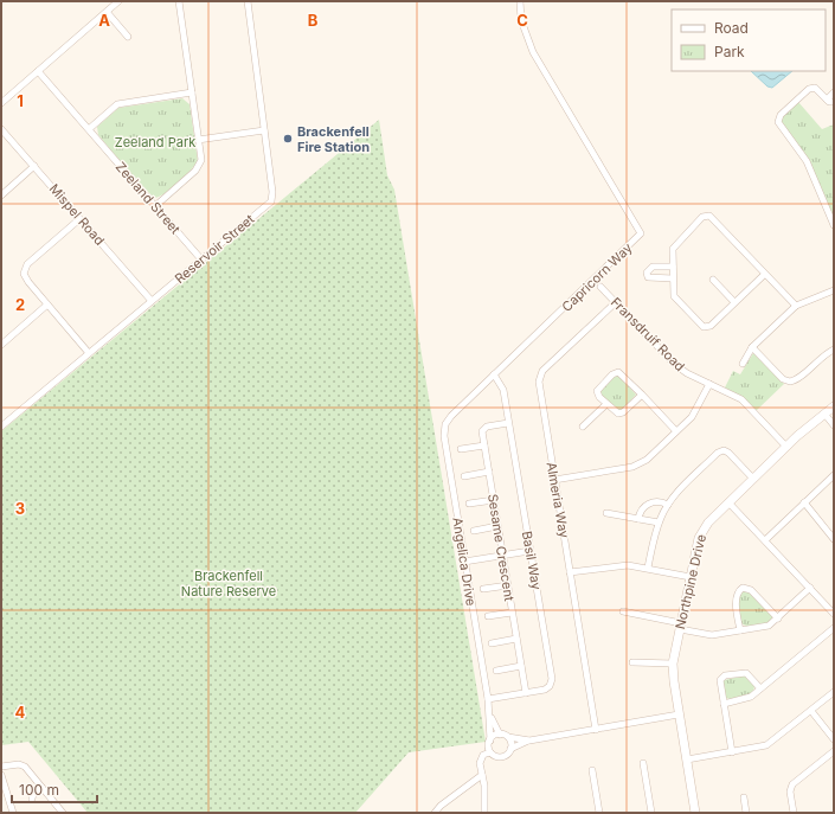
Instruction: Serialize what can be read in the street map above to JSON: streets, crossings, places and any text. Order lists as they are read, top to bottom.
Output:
{
  "streets": {
    "street": [
      "Zeeland Street",
      "Mispel Road",
      "Reservoir Street",
      "Capricorn Way",
      "Fransdruif Road",
      "Almeria Way",
      "Sesame Crescent",
      "Basil Way",
      "Angelica Drive",
      "Northpine Drive"
    ]
  },
  "crossings": [
    ["Zeeland Street", "Reservoir Street"],
    ["Mispel Road", "Reservoir Street"],
    ["Capricorn Way", "Basil Way"],
    ["Capricorn Way", "Angelica Drive"],
    ["Fransdruif Road", "Almeria Way"],
    ["Fransdruif Road", "Northpine Drive"],
    ["Sesame Crescent", "Basil Way"],
    ["Basil Way", "Angelica Drive"]
  ],
  "parks": ["Zeeland Park", "Brackenfell Nature Reserve"],
  "places": ["Brackenfell Fire Station"],
  "legend": ["Road", "Park"],
  "scale_bar": "100 m",
  "grid": {
    "columns": ["A", "B", "C"],
    "rows": [
      "1",
      "2",
      "3",
      "4"
    ]
  }
}
